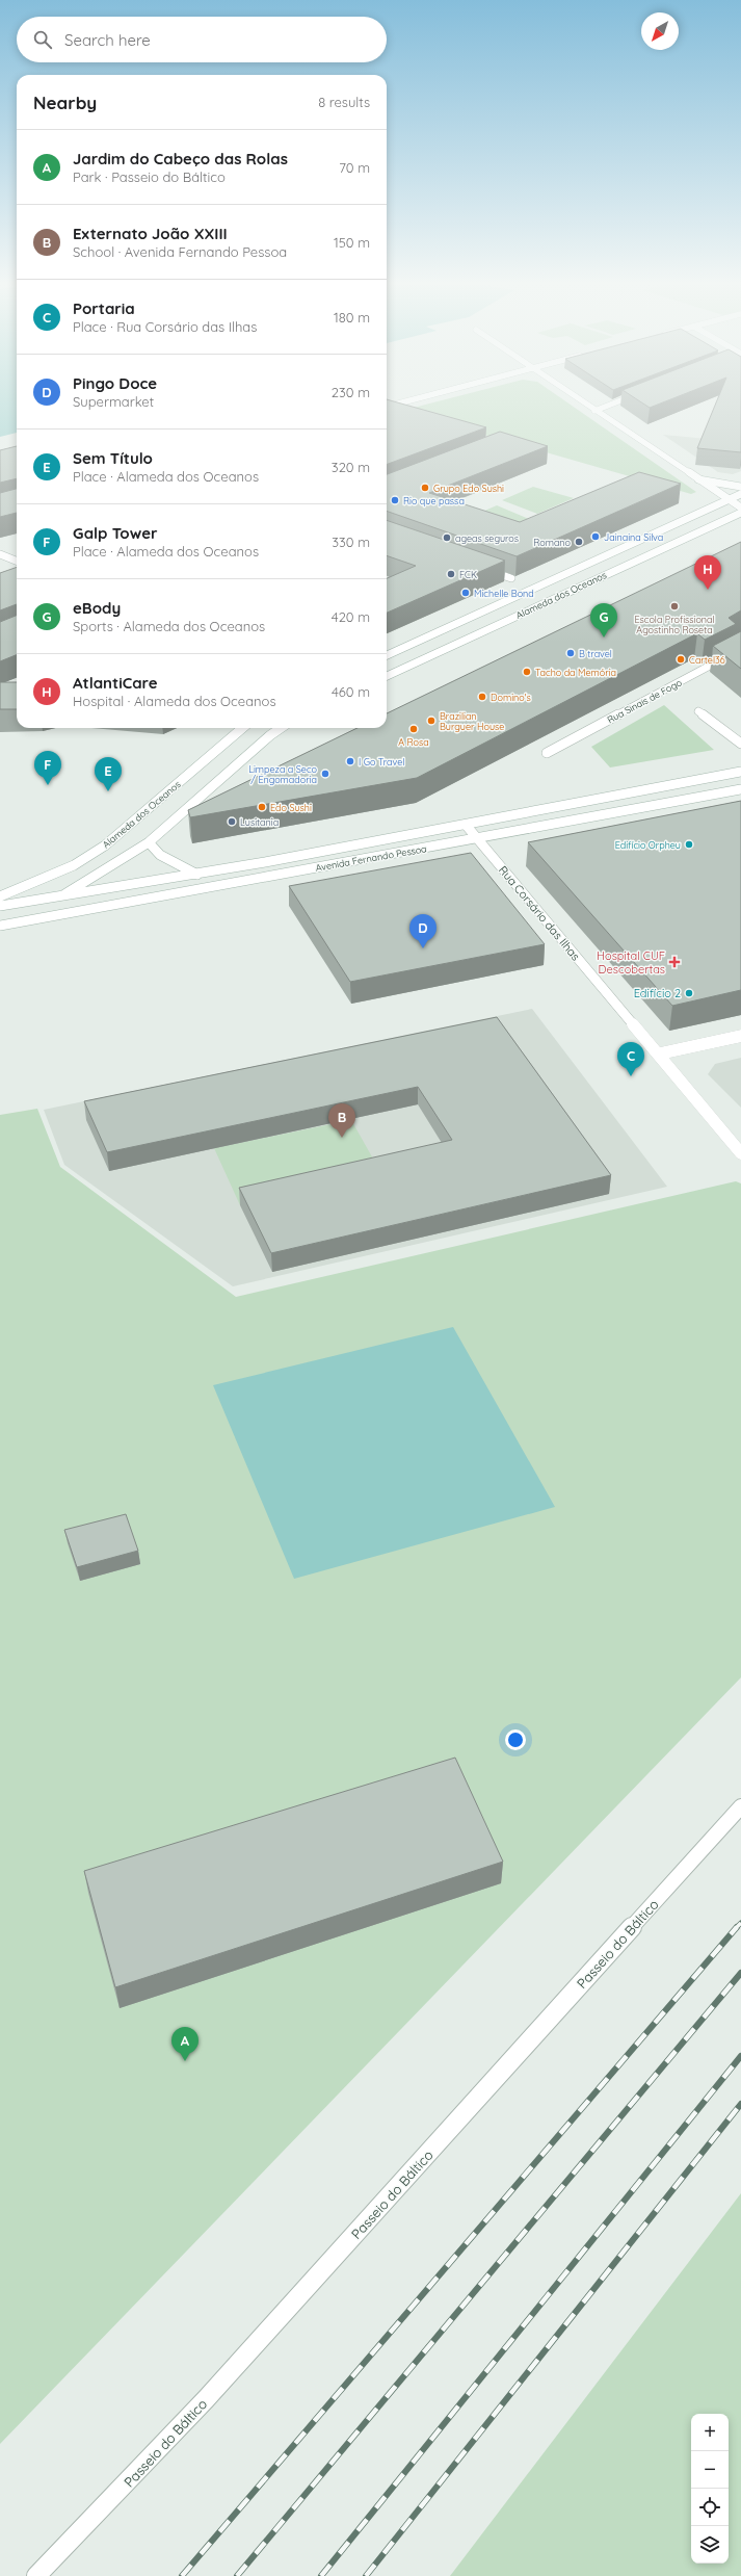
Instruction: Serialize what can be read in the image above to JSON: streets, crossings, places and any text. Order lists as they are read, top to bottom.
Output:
{
  "streets": {
    "street": [
      "Alameda dos Oceanos",
      "Rua Sinais de Fogo",
      "Avenida Fernando Pessoa",
      "Rua Corsário das Ilhas",
      "Passeio do Báltico"
    ]
  },
  "crossings": [
    ["Alameda dos Oceanos", "Avenida Fernando Pessoa"],
    ["Avenida Fernando Pessoa", "Rua Corsário das Ilhas"]
  ],
  "places": {
    "other": [
      "Grupo Edo Sushi",
      "Rio que passa",
      "Jainaina Silva",
      "ageas seguros",
      "Romano",
      "FCK",
      "Michelle Bond",
      "Escola Profissional Agostinho Roseta",
      "B travel",
      "Cartel36",
      "Tacho da Memória",
      "Domino's",
      "Brazilian Burguer House",
      "A Rosa",
      "I Go Travel",
      "Limpeza a Seco / Engomadoria",
      "Edo Sushi",
      "Lusitania",
      "Edifício Orpheu",
      "Edifício 2"
    ],
    "health": ["Hospital CUF Descobertas"]
  },
  "north": "bottom left",
  "page": {
    "search": "Search here",
    "heading": ["Nearby", "8 results"],
    "list": [
      {
        "mark": "A",
        "name": "Jardim do Cabeço das Rolas",
        "note": "Park · Passeio do Báltico",
        "value": "70 m"
      },
      {
        "mark": "B",
        "name": "Externato João XXIII",
        "note": "School · Avenida Fernando Pessoa",
        "value": "150 m"
      },
      {
        "mark": "C",
        "name": "Portaria",
        "note": "Place · Rua Corsário das Ilhas",
        "value": "180 m"
      },
      {
        "mark": "D",
        "name": "Pingo Doce",
        "note": "Supermarket",
        "value": "230 m"
      },
      {
        "mark": "E",
        "name": "Sem Título",
        "note": "Place · Alameda dos Oceanos",
        "value": "320 m"
      },
      {
        "mark": "F",
        "name": "Galp Tower",
        "note": "Place · Alameda dos Oceanos",
        "value": "330 m"
      },
      {
        "mark": "G",
        "name": "eBody",
        "note": "Sports · Alameda dos Oceanos",
        "value": "420 m"
      },
      {
        "mark": "H",
        "name": "AtlantiCare",
        "note": "Hospital · Alameda dos Oceanos",
        "value": "460 m"
      }
    ],
    "pins": [
      "H",
      "G",
      "F",
      "E",
      "D",
      "C",
      "B",
      "A"
    ],
    "map_buttons": ["+", "−"]
  }
}
